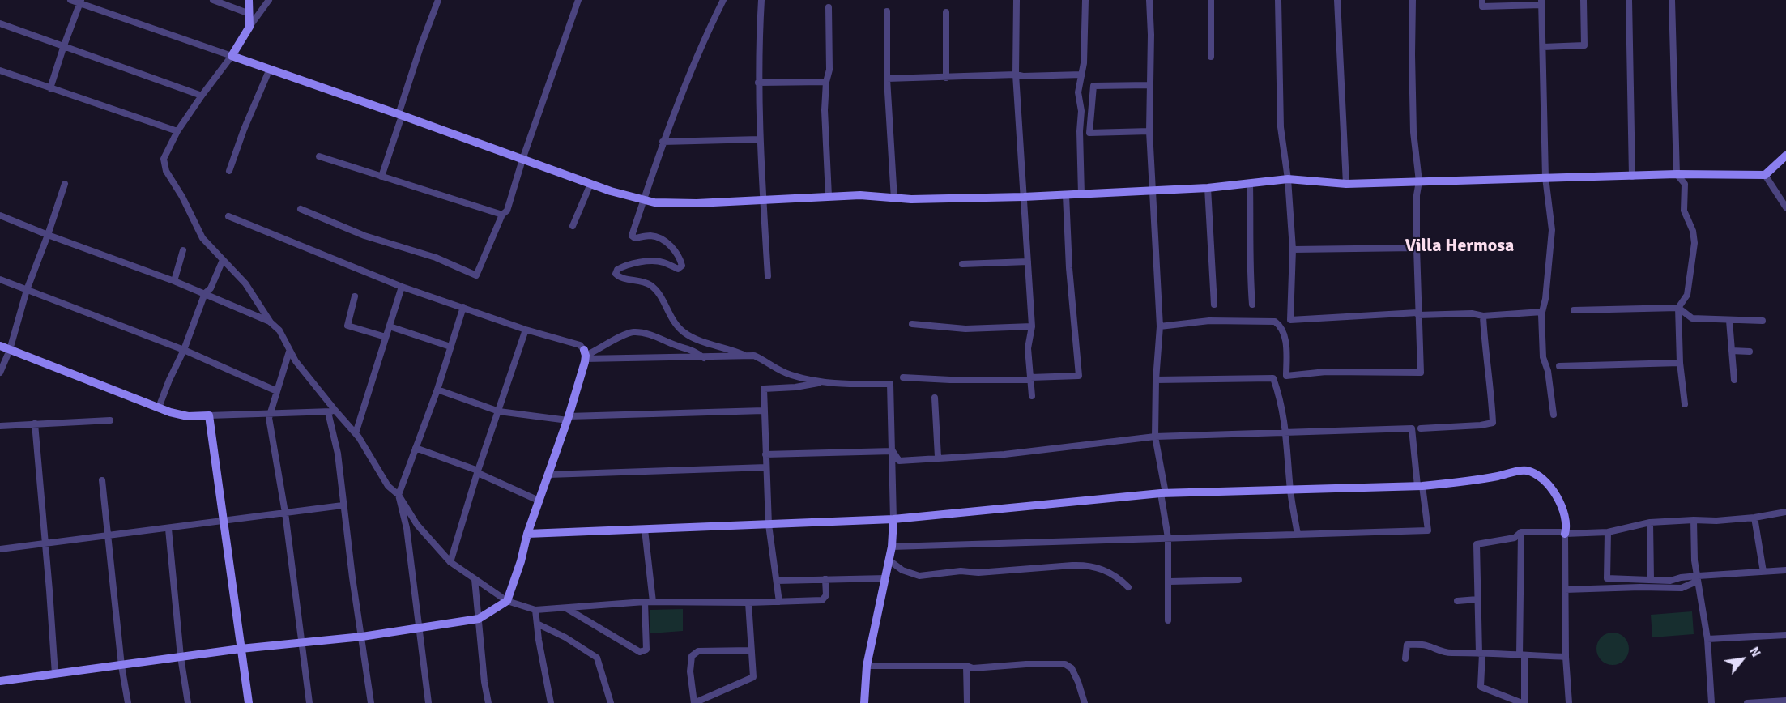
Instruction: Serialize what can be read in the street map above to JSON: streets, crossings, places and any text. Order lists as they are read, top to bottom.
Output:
{
  "districts": ["Villa Hermosa"],
  "north": "top right"
}
